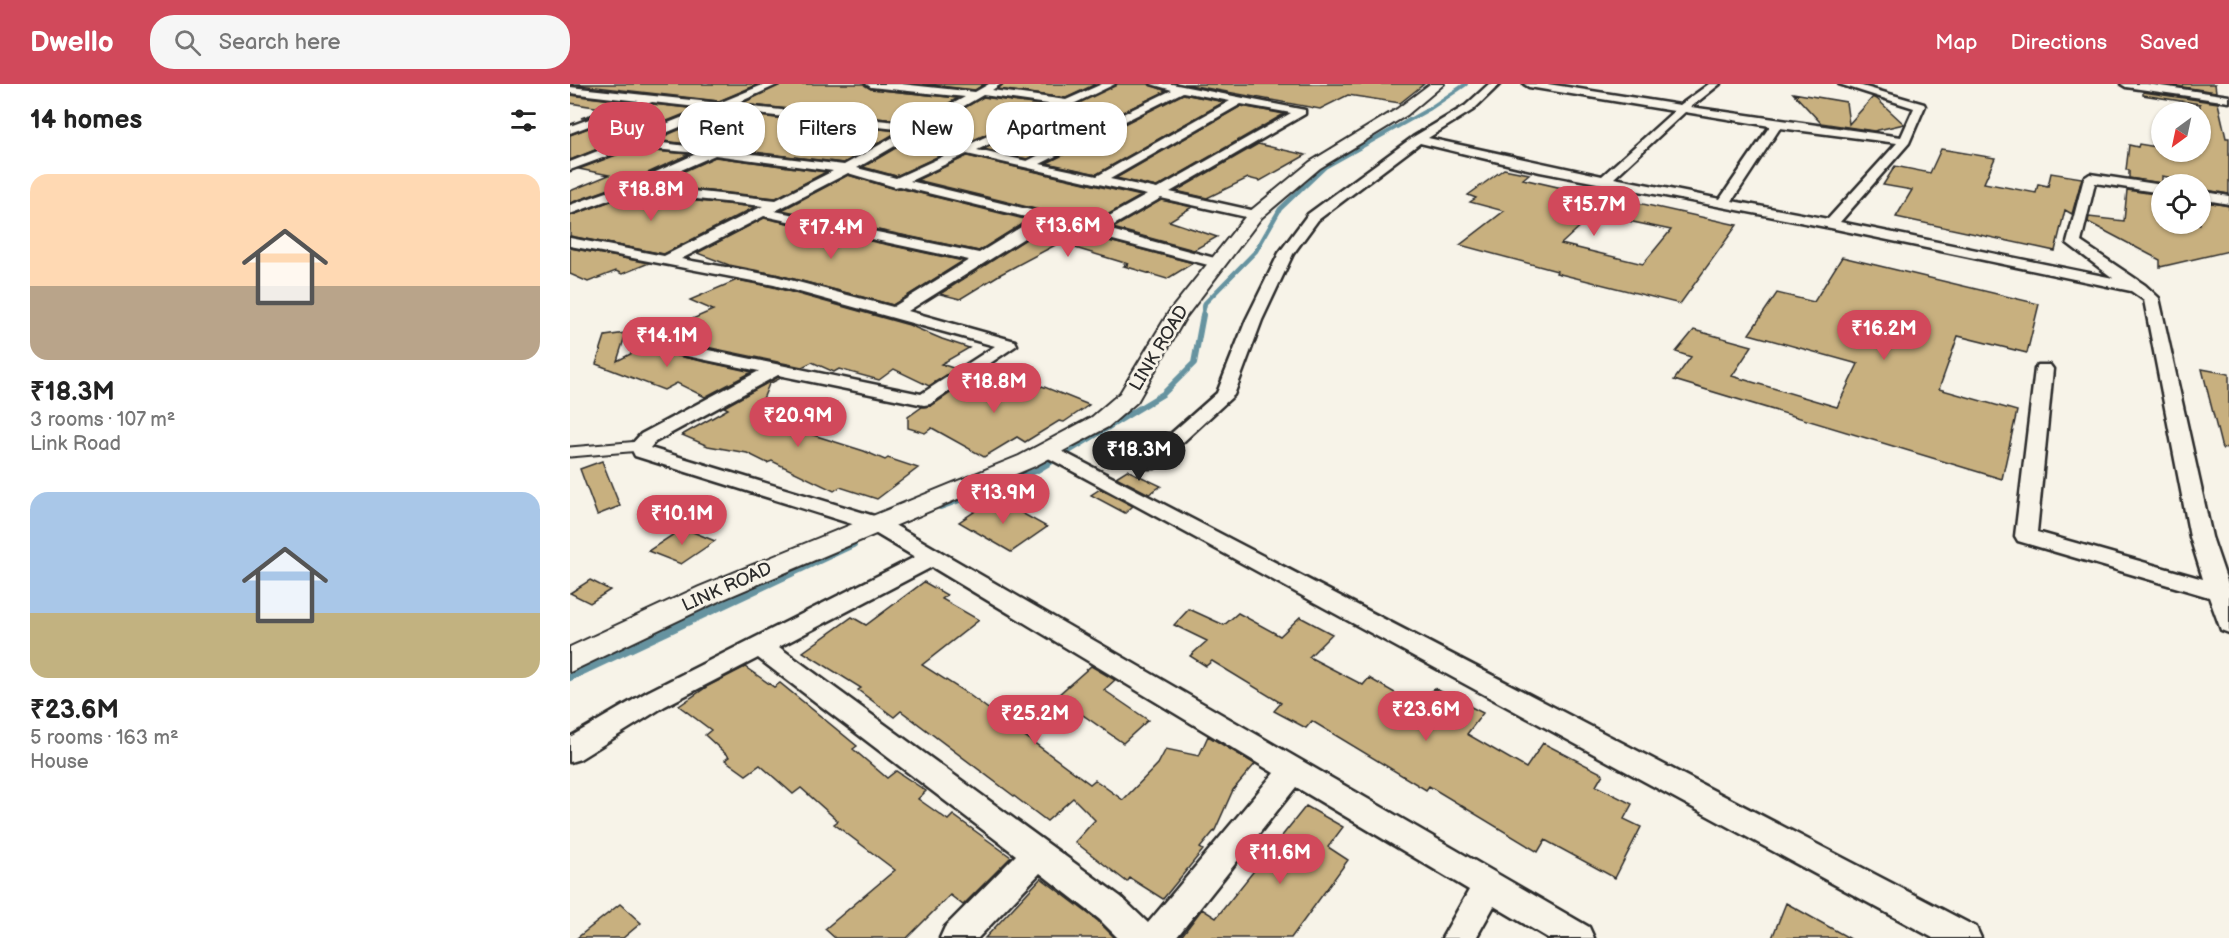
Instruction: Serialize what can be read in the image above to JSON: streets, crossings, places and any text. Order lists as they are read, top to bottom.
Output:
{
  "streets": {
    "street": ["LINK ROAD"]
  },
  "north": "bottom left",
  "page": {
    "header": "Dwello",
    "search": "Search here",
    "nav": ["Map", "Directions", "Saved"],
    "heading": "14 homes",
    "chip": [
      "Buy",
      "Rent",
      "Filters",
      "New",
      "Apartment"
    ],
    "list": [
      {
        "name": "₹18.3M",
        "note": "3 rooms · 107 m² · Link Road"
      },
      {
        "name": "₹23.6M",
        "note": "5 rooms · 163 m² · House"
      }
    ],
    "price": [
      "₹18.8M",
      "₹15.7M",
      "₹13.6M",
      "₹17.4M",
      "₹16.2M",
      "₹14.1M",
      "₹18.8M",
      "₹20.9M",
      "₹18.3M",
      "₹13.9M",
      "₹10.1M",
      "₹23.6M",
      "₹25.2M",
      "₹11.6M"
    ]
  }
}
